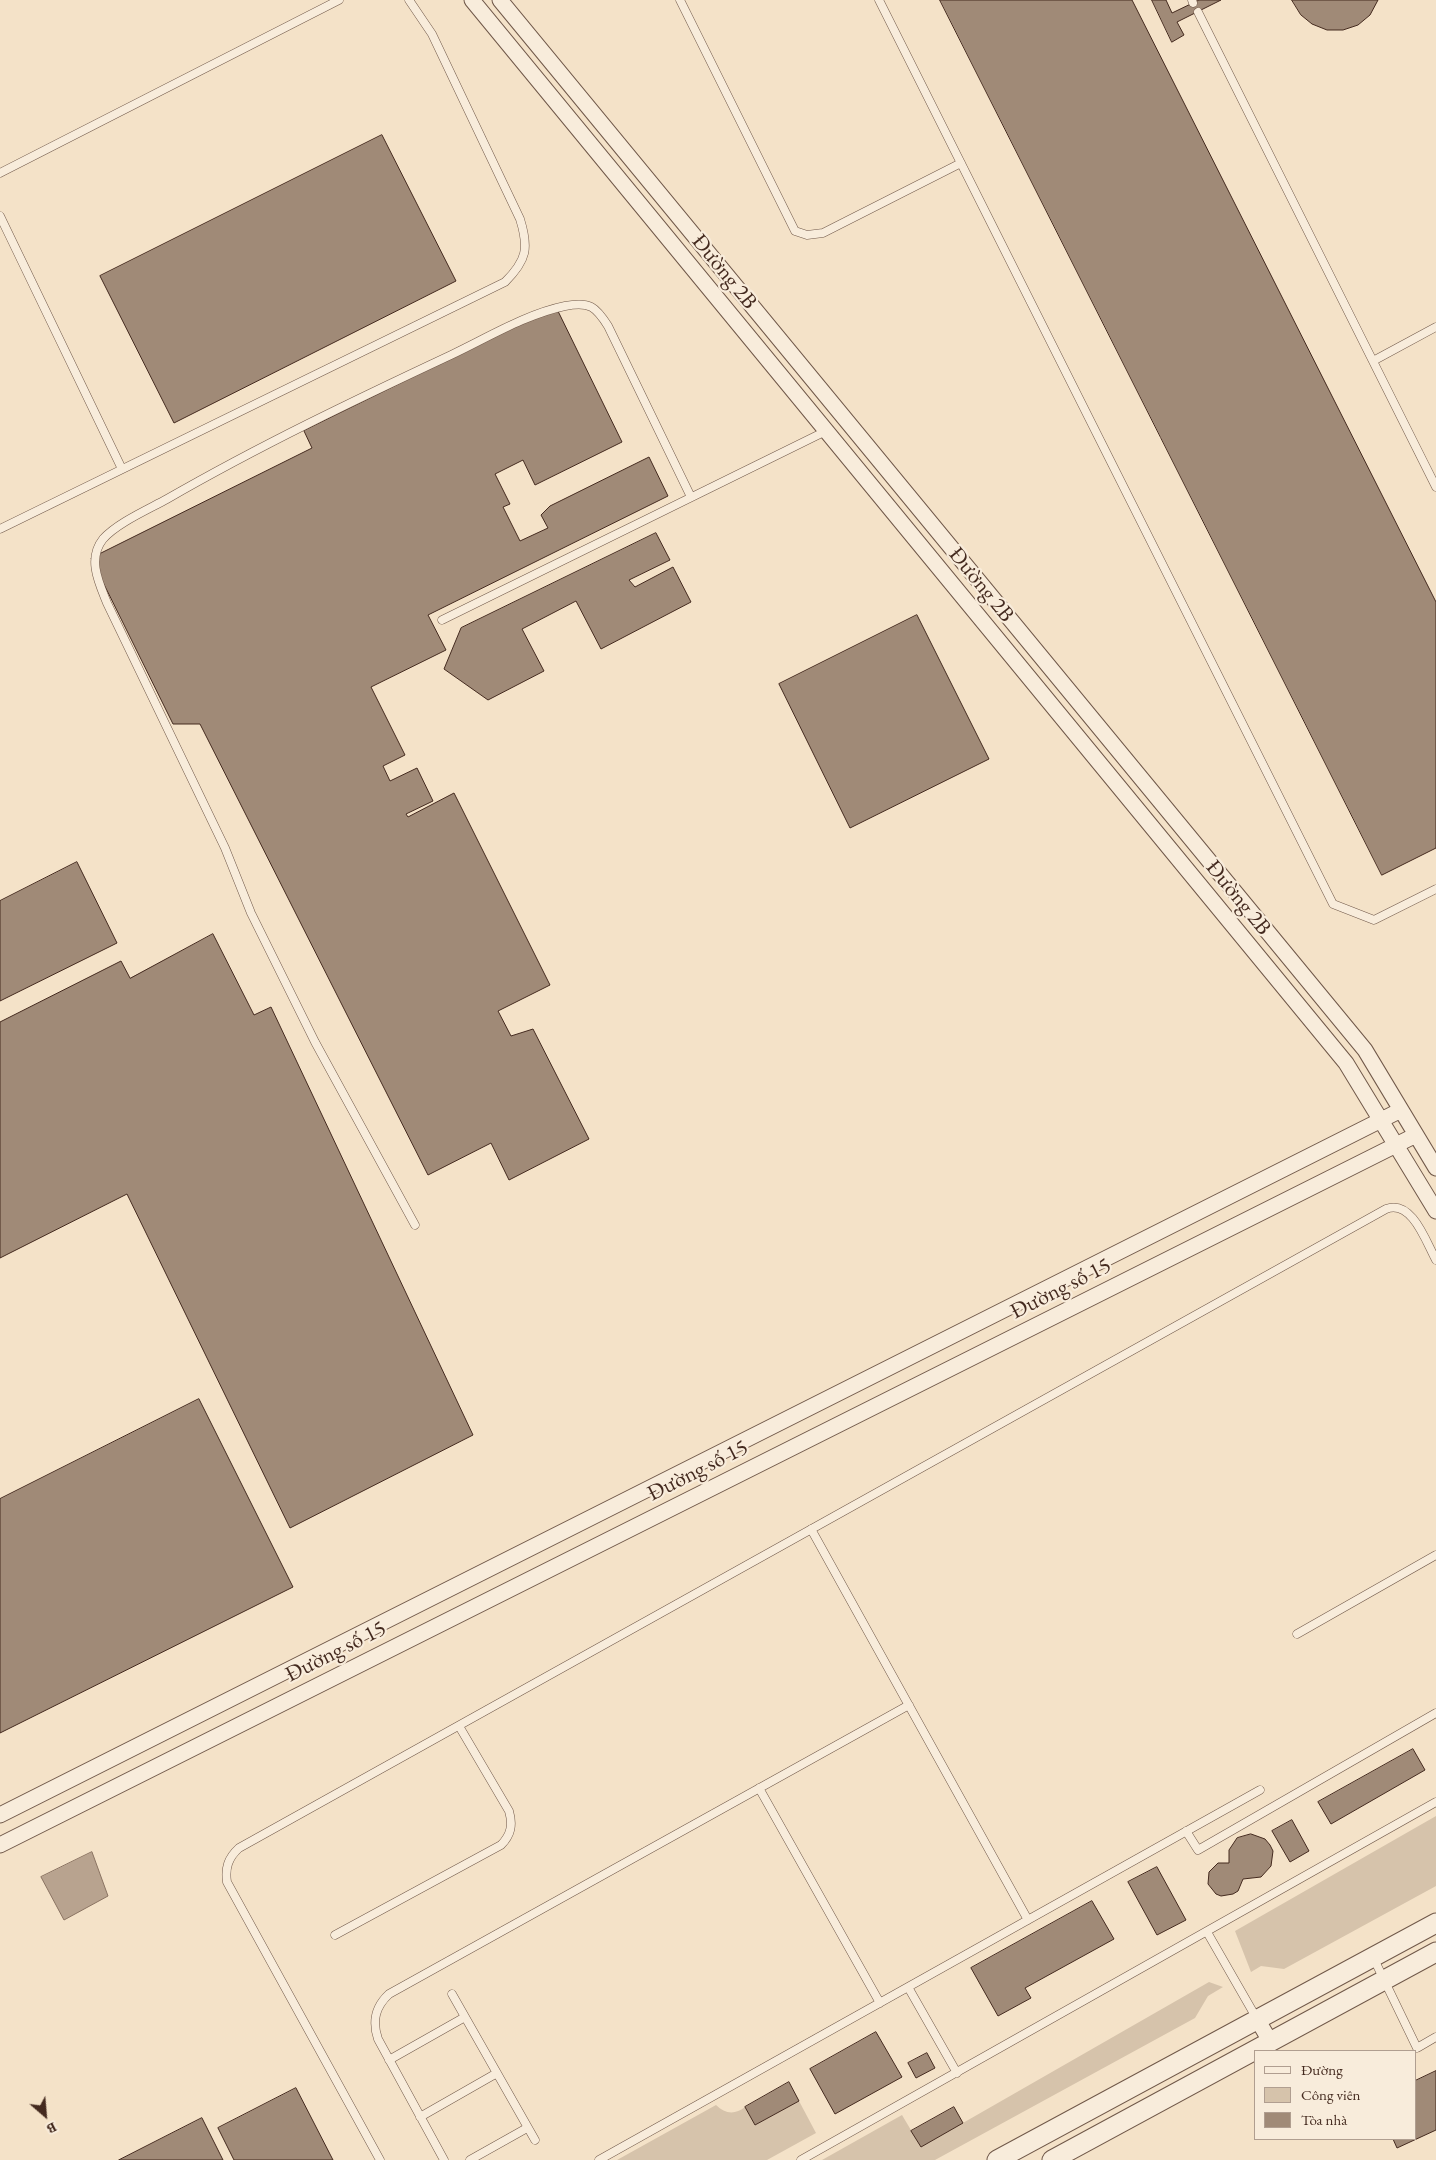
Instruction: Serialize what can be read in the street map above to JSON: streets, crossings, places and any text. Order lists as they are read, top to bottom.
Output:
{
  "streets": {
    "street": ["Đường 2B", "Đường số 15"]
  },
  "crossings": [
    ["Đường 2B", "Đường số 15"]
  ],
  "legend": ["Đường", "Công viên", "Tòa nhà"],
  "north": "bottom right"
}
